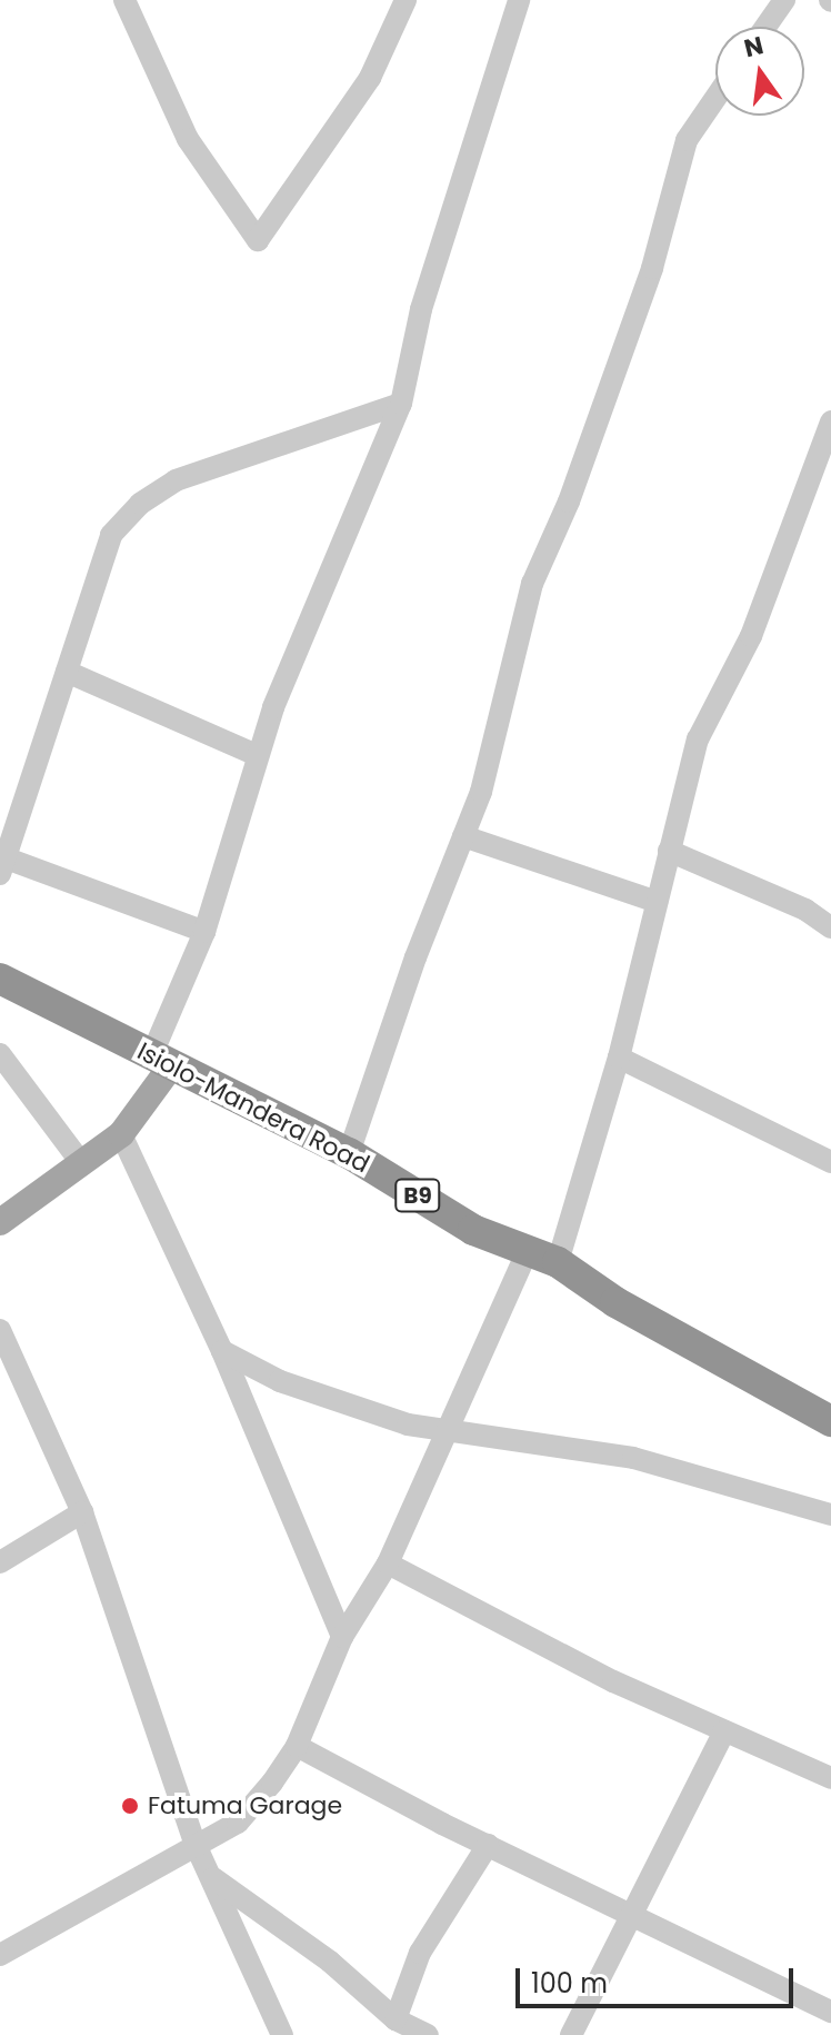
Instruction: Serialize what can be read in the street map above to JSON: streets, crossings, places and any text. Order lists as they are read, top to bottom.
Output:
{
  "streets": {
    "highway": ["Isiolo-Mandera Road", "B9"]
  },
  "places": ["Fatuma Garage"],
  "scale_bar": "100 m",
  "north": "top"
}
